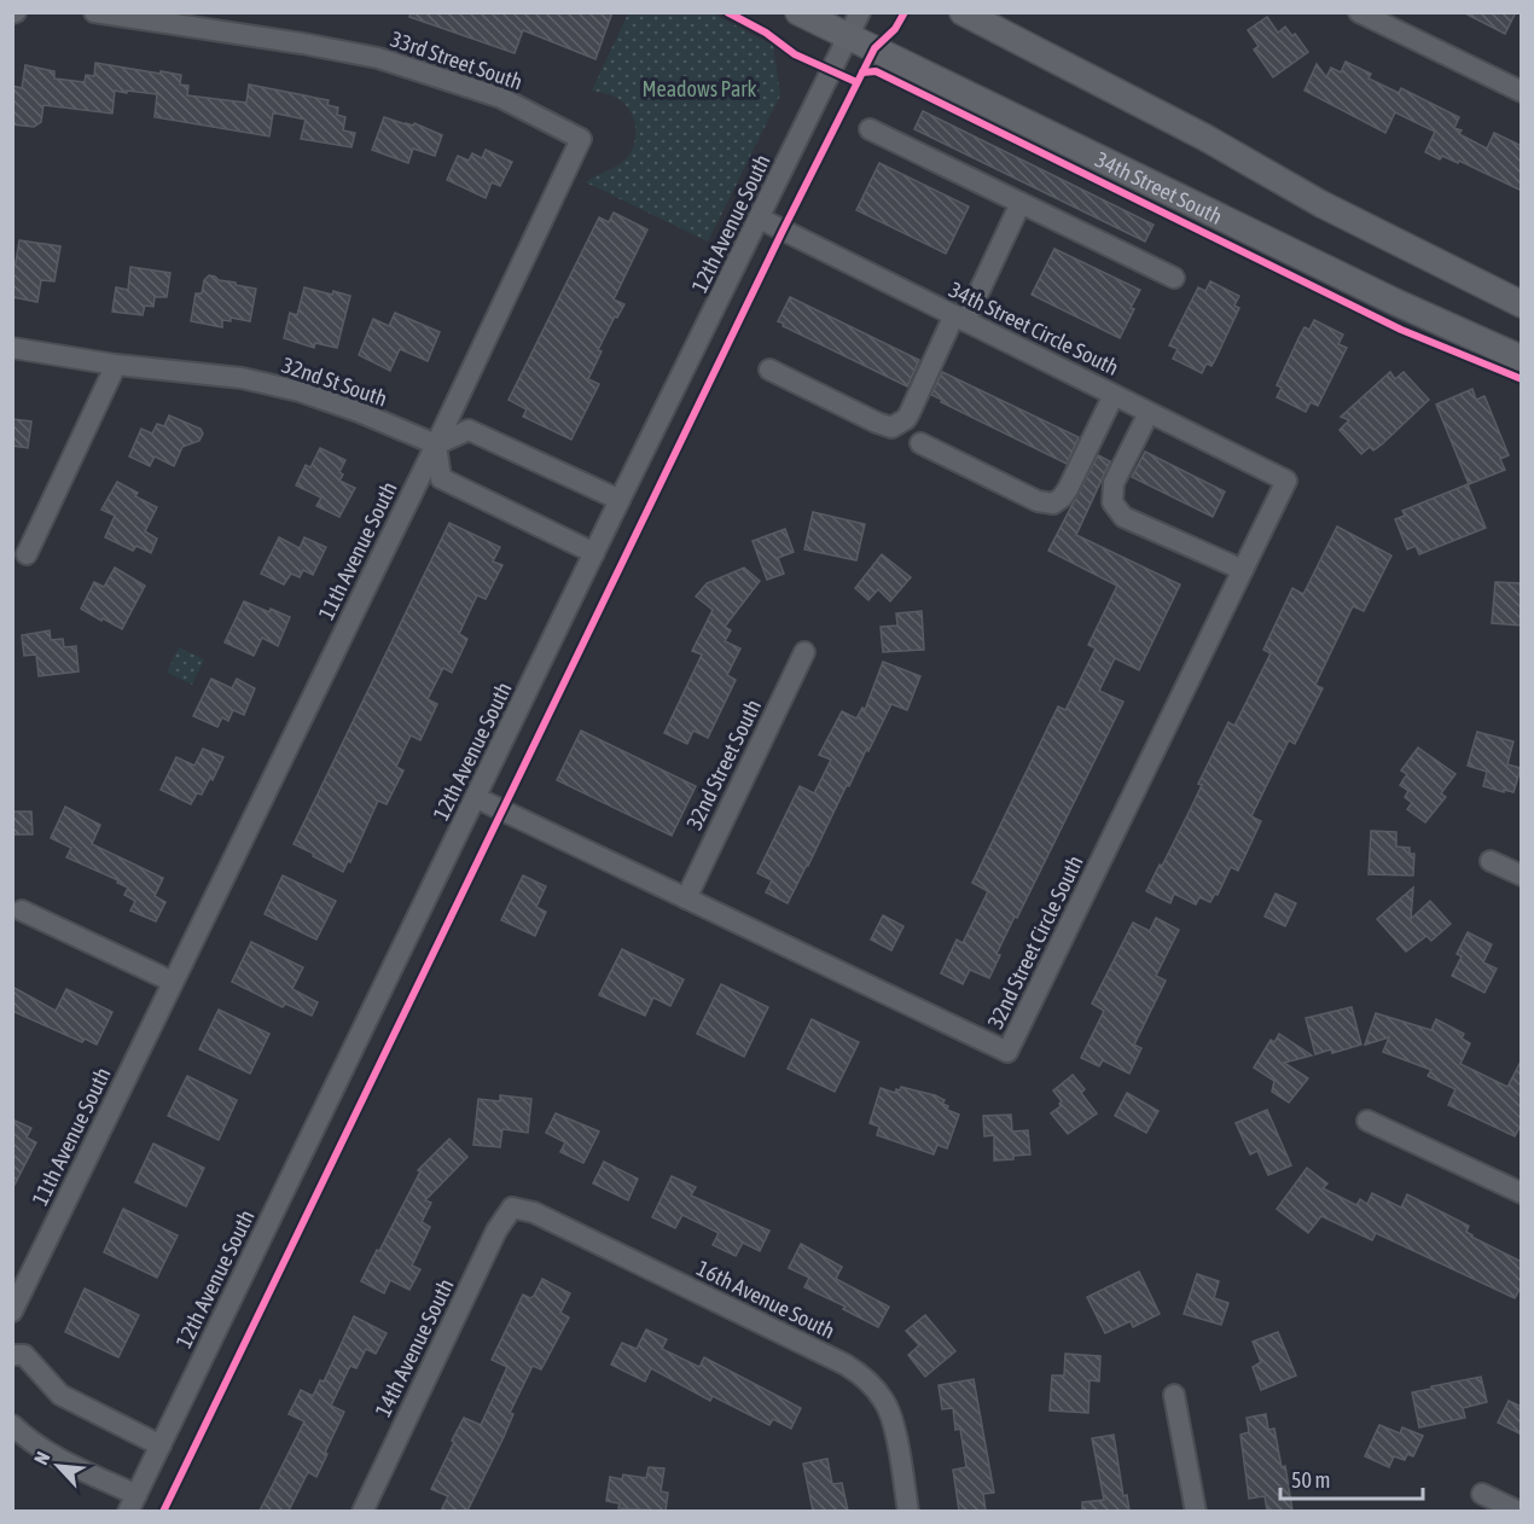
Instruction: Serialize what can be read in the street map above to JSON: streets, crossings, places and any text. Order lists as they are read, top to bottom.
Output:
{
  "streets": {
    "main road": ["34th Street South"],
    "street": [
      "33rd Street South",
      "12th Avenue South",
      "34th Street Circle South",
      "32nd St South",
      "11th Avenue South",
      "32nd Street South",
      "32nd Street Circle South",
      "16th Avenue South",
      "14th Avenue South"
    ]
  },
  "crossings": [
    ["33rd Street South", "11th Avenue South"],
    ["34th Street South", "12th Avenue South"],
    ["12th Avenue South", "34th Street Circle South"],
    ["12th Avenue South", "32nd Street Circle South"],
    ["34th Street Circle South", "32nd Street Circle South"],
    ["32nd St South", "11th Avenue South"],
    ["32nd Street South", "32nd Street Circle South"],
    ["16th Avenue South", "14th Avenue South"]
  ],
  "parks": ["Meadows Park"],
  "scale_bar": "50 m",
  "north": "top left"
}
